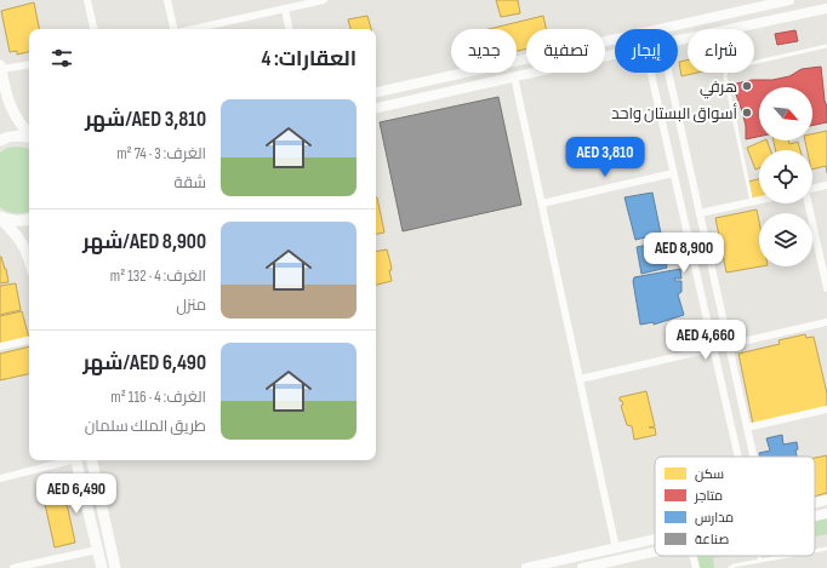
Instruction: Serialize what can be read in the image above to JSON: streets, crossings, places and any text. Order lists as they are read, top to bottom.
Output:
{
  "places": ["هرفي", "أسواق البستان واحد"],
  "legend": [
    "سكن",
    "متاجر",
    "مدارس",
    "صناعة"
  ],
  "north": "bottom right",
  "page": {
    "chip": [
      "شراء",
      "إيجار",
      "تصفية",
      "جديد"
    ],
    "heading": "العقارات: 4",
    "list": [
      {
        "name": "AED 3,810/شهر",
        "note": "الغرف: 3 · 74 m² · شقة"
      },
      {
        "name": "AED 8,900/شهر",
        "note": "الغرف: 4 · 132 m² · منزل"
      },
      {
        "name": "AED 6,490/شهر",
        "note": "الغرف: 4 · 116 m² · طريق الملك سلمان"
      }
    ],
    "price": [
      "AED 3,810",
      "AED 8,900",
      "AED 4,660",
      "AED 6,490"
    ]
  }
}
